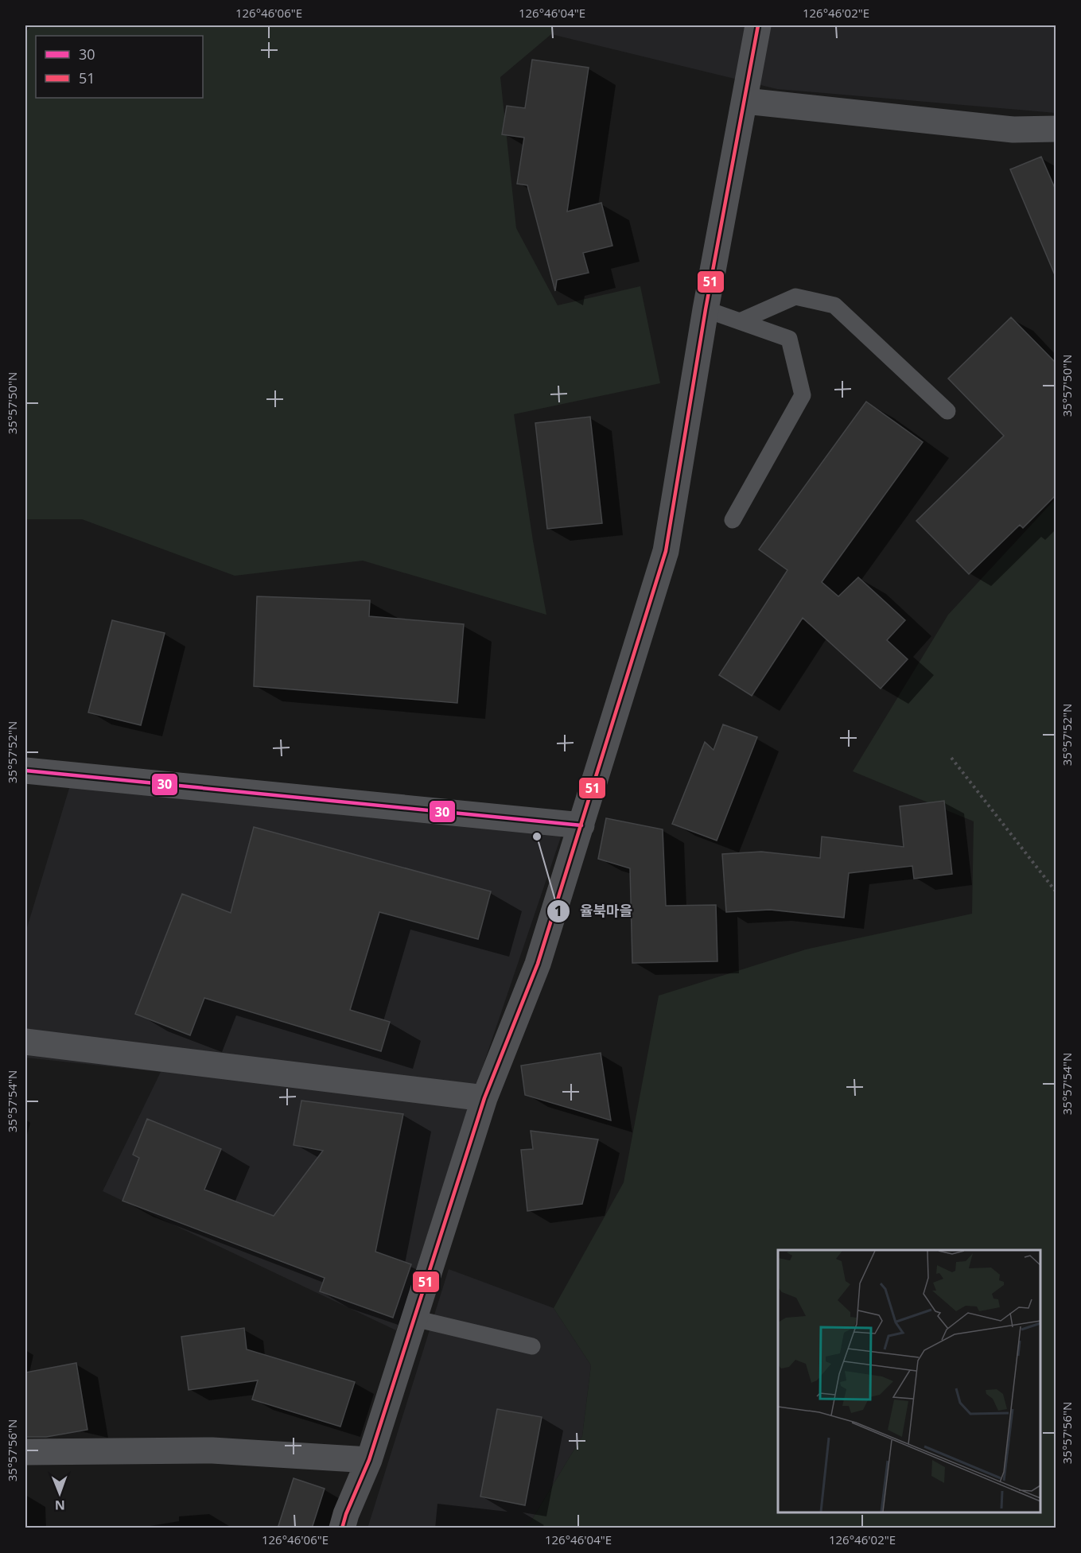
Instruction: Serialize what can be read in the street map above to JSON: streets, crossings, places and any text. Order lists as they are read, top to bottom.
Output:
{
  "places": ["율북마을"],
  "lines": ["transit line 51", "transit line 30"],
  "legend": ["30", "51"],
  "north": "bottom",
  "coordinates": [
    "126°46'06\"E",
    "126°46'04\"E",
    "126°46'02\"E",
    "35°57'50\"N",
    "35°57'52\"N",
    "35°57'54\"N",
    "35°57'56\"N"
  ]
}
